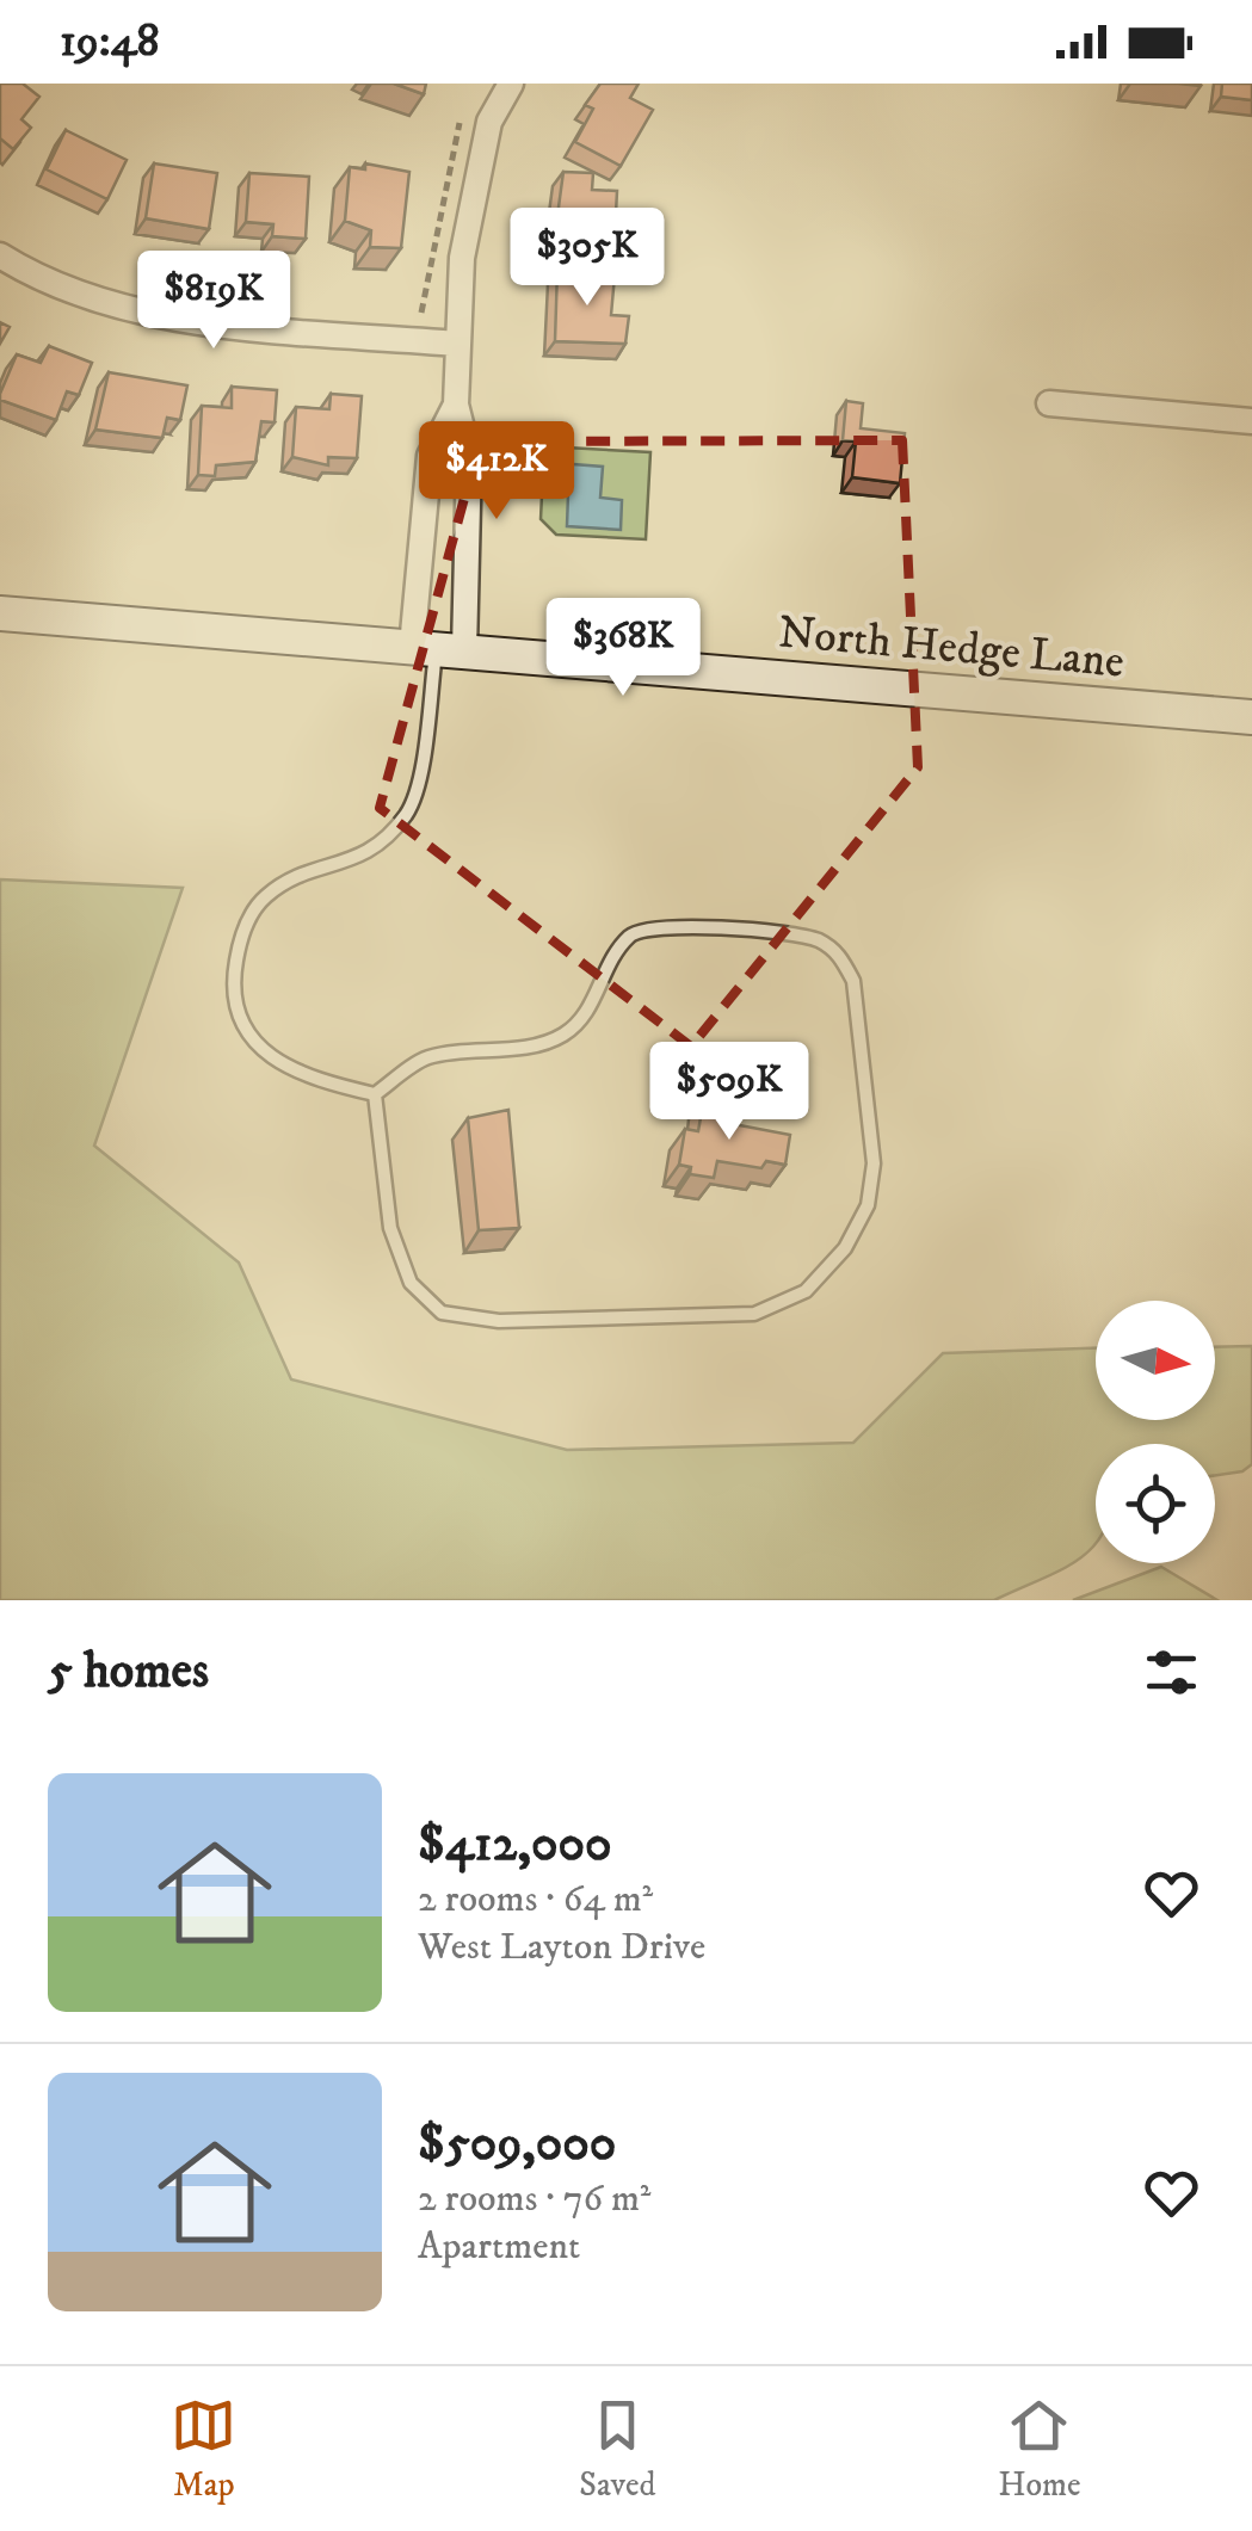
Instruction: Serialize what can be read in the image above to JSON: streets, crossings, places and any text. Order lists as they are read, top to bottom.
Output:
{
  "streets": {
    "street": ["North Hedge Lane"]
  },
  "north": "right",
  "page": {
    "status": "19:48",
    "price": [
      "$305K",
      "$819K",
      "$412K",
      "$368K",
      "$509K"
    ],
    "heading": "5 homes",
    "list": [
      {
        "name": "$412,000",
        "note": "2 rooms · 64 m² · West Layton Drive"
      },
      {
        "name": "$509,000",
        "note": "2 rooms · 76 m² · Apartment"
      }
    ],
    "tabs": ["Map", "Saved", "Home"]
  }
}
